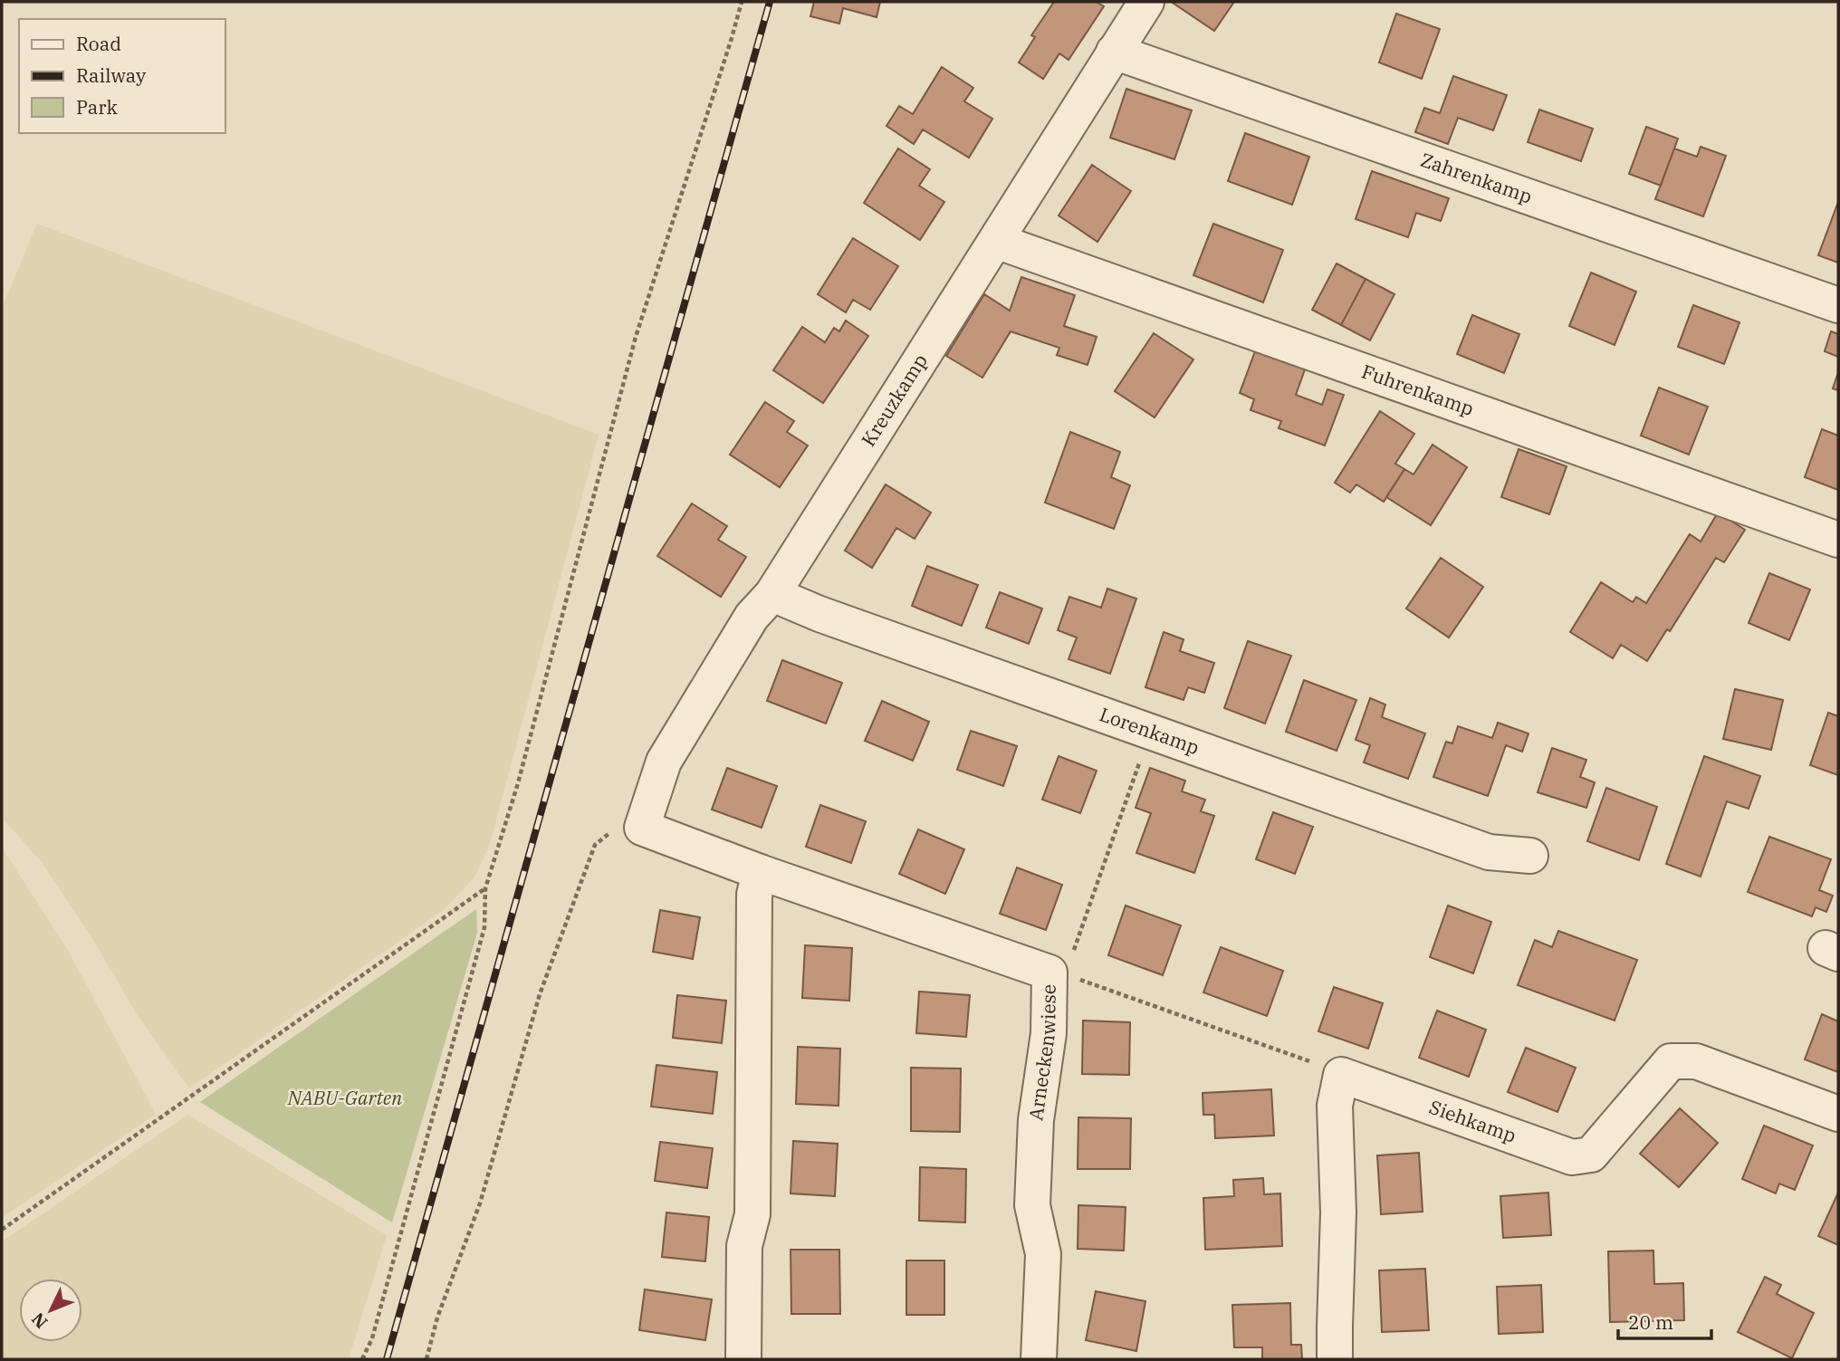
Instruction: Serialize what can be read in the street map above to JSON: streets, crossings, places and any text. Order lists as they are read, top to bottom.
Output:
{
  "streets": {
    "street": [
      "Zahrenkamp",
      "Fuhrenkamp",
      "Kreuzkamp",
      "Lorenkamp",
      "Arneckenwiese",
      "Siehkamp"
    ]
  },
  "crossings": [
    ["Zahrenkamp", "Kreuzkamp"],
    ["Fuhrenkamp", "Kreuzkamp"],
    ["Kreuzkamp", "Lorenkamp"],
    ["Kreuzkamp", "Arneckenwiese"]
  ],
  "parks": ["NABU-Garten"],
  "legend": ["Road", "Railway", "Park"],
  "scale_bar": "20 m",
  "north": "bottom left"
}
